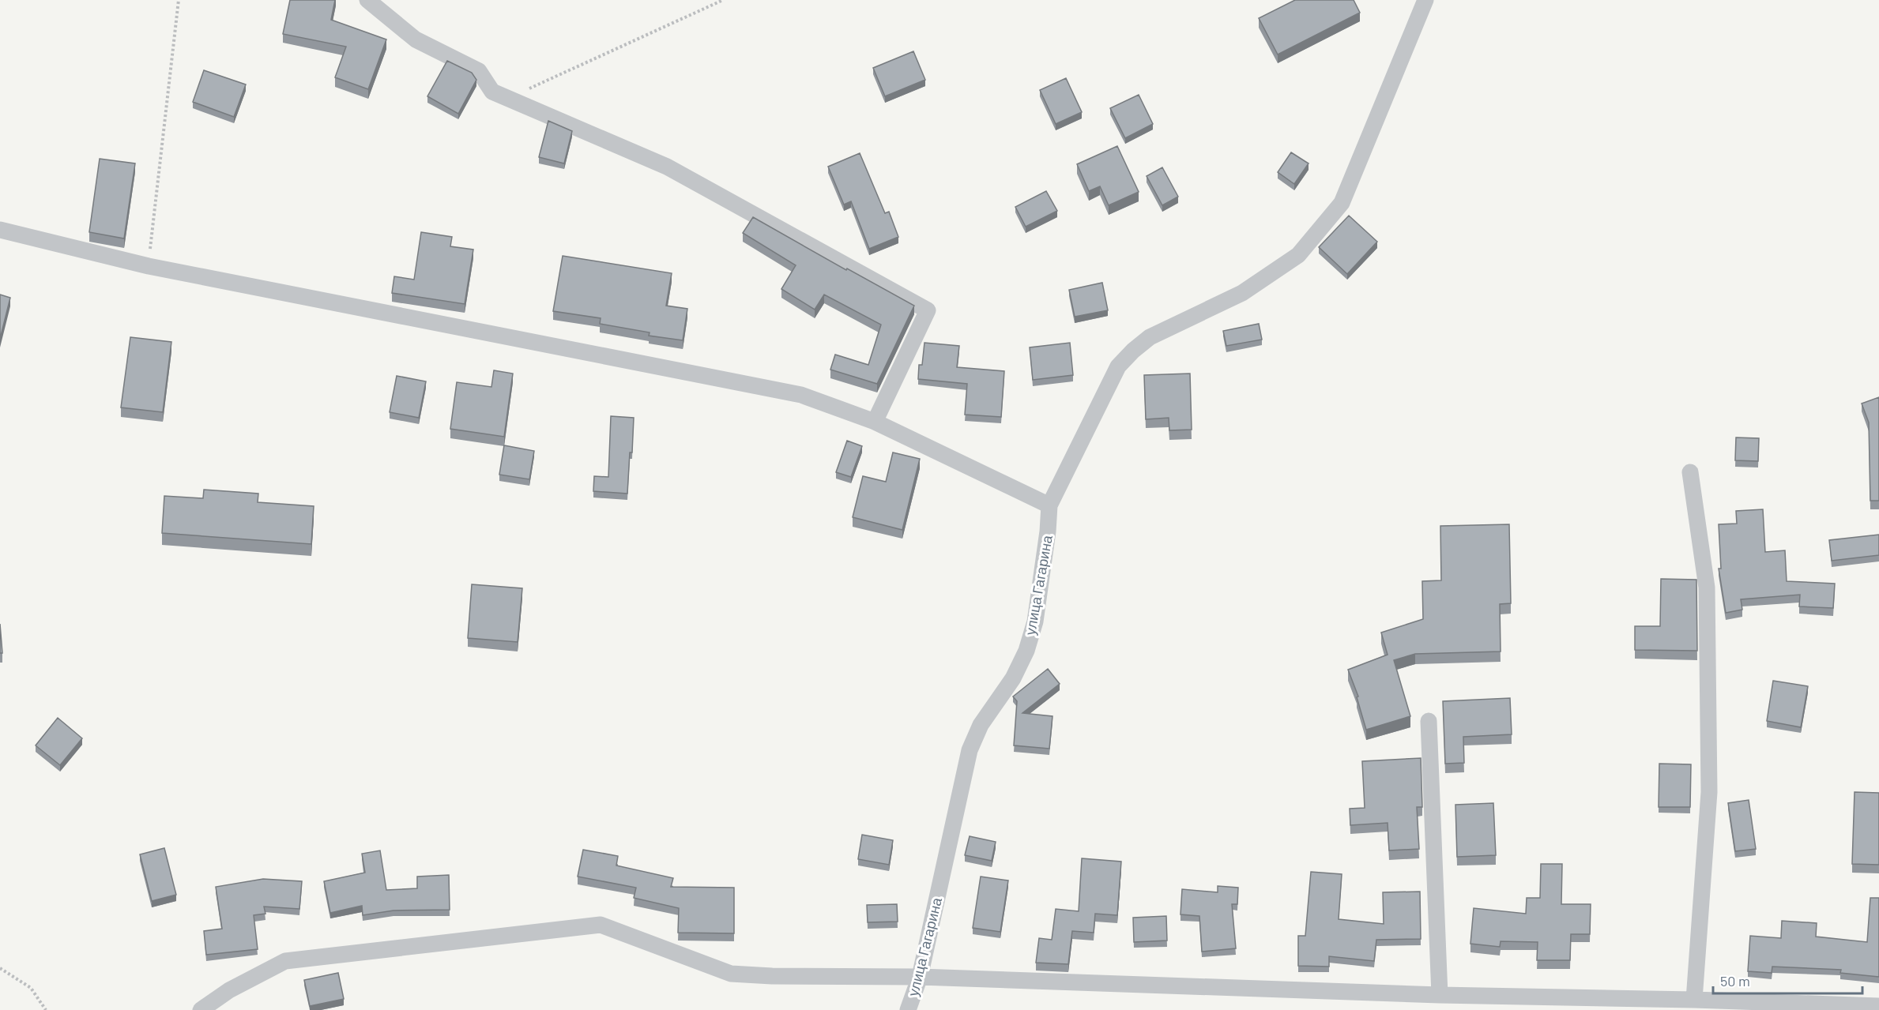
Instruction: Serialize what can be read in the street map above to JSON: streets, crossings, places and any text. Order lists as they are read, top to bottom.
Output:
{
  "streets": {
    "street": ["улица Гагарина"]
  },
  "scale_bar": "50 m"
}
